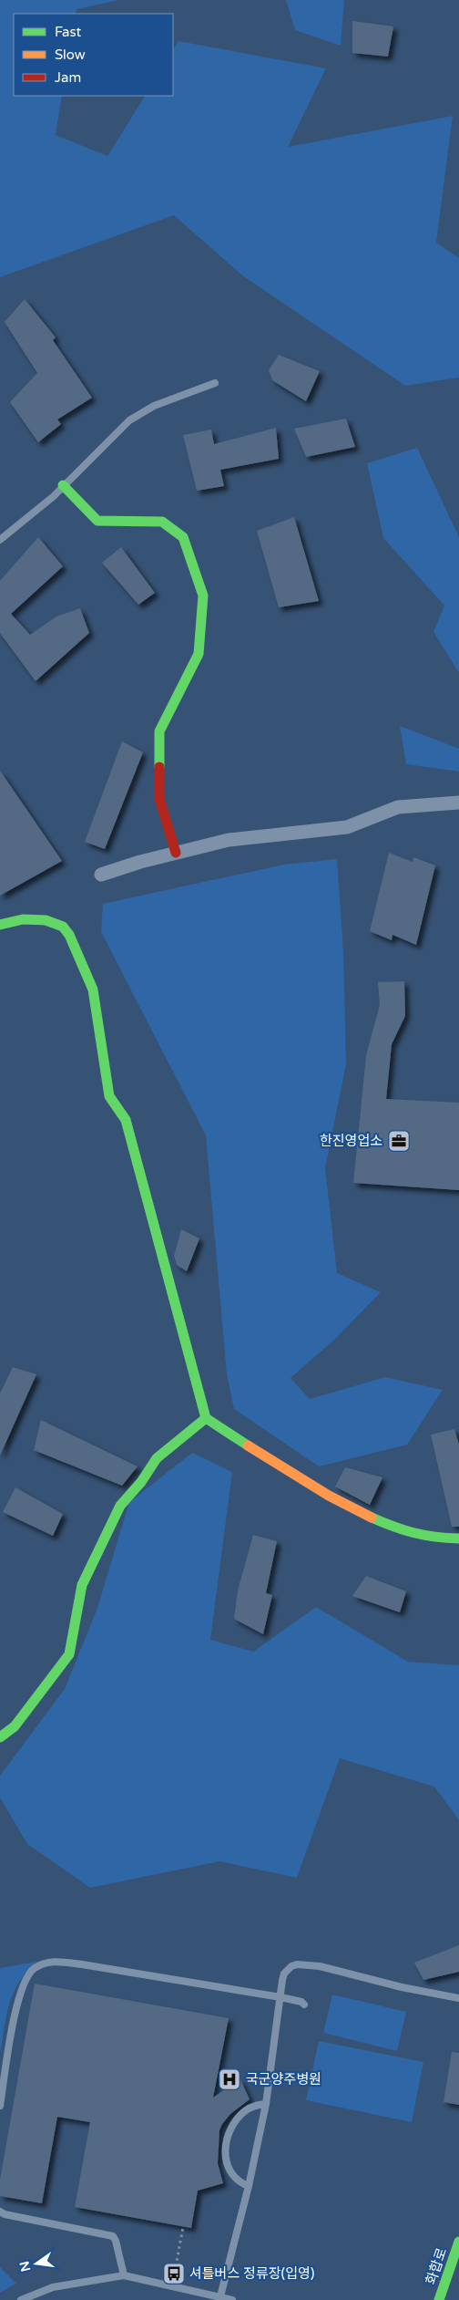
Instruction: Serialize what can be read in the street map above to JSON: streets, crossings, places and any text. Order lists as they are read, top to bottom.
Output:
{
  "streets": {
    "street": ["화합로"]
  },
  "places": {
    "office": ["한진영업소"],
    "hospital": ["국군양주병원"],
    "bus stop": ["셔틀버스 정류장(입영)"]
  },
  "legend": ["Fast", "Slow", "Jam"],
  "north": "left"
}
